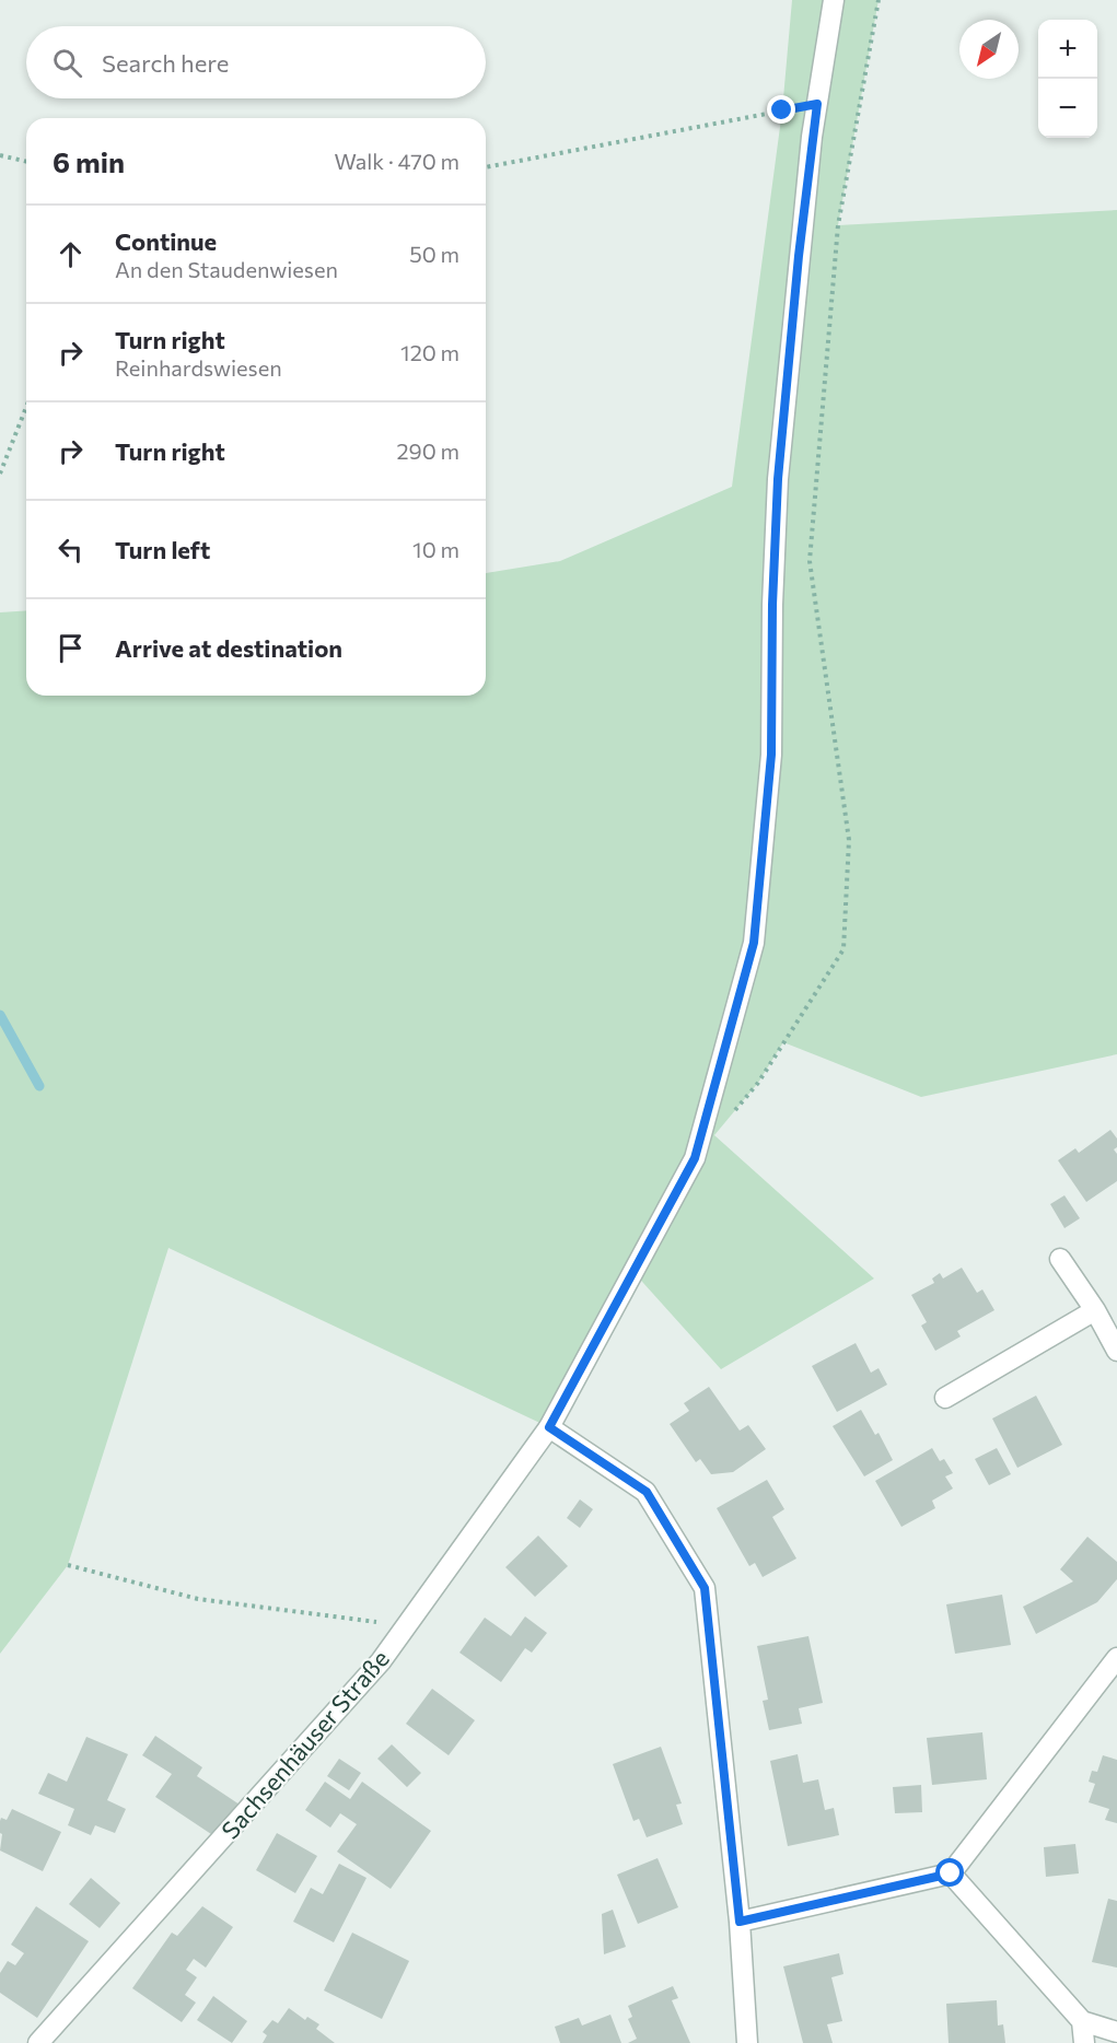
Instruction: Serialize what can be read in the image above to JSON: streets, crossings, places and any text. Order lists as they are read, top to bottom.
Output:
{
  "streets": {
    "street": ["Sachsenhäuser Straße"]
  },
  "north": "bottom left",
  "page": {
    "map_buttons": ["+", "−"],
    "search": "Search here",
    "heading": ["6 min", "Walk · 470 m"],
    "list": [
      ["Continue", "An den Staudenwiesen", "50 m"],
      ["Turn right", "Reinhardswiesen", "120 m"],
      ["Turn right", "290 m"],
      ["Turn left", "10 m"],
      "Arrive at destination"
    ]
  }
}
